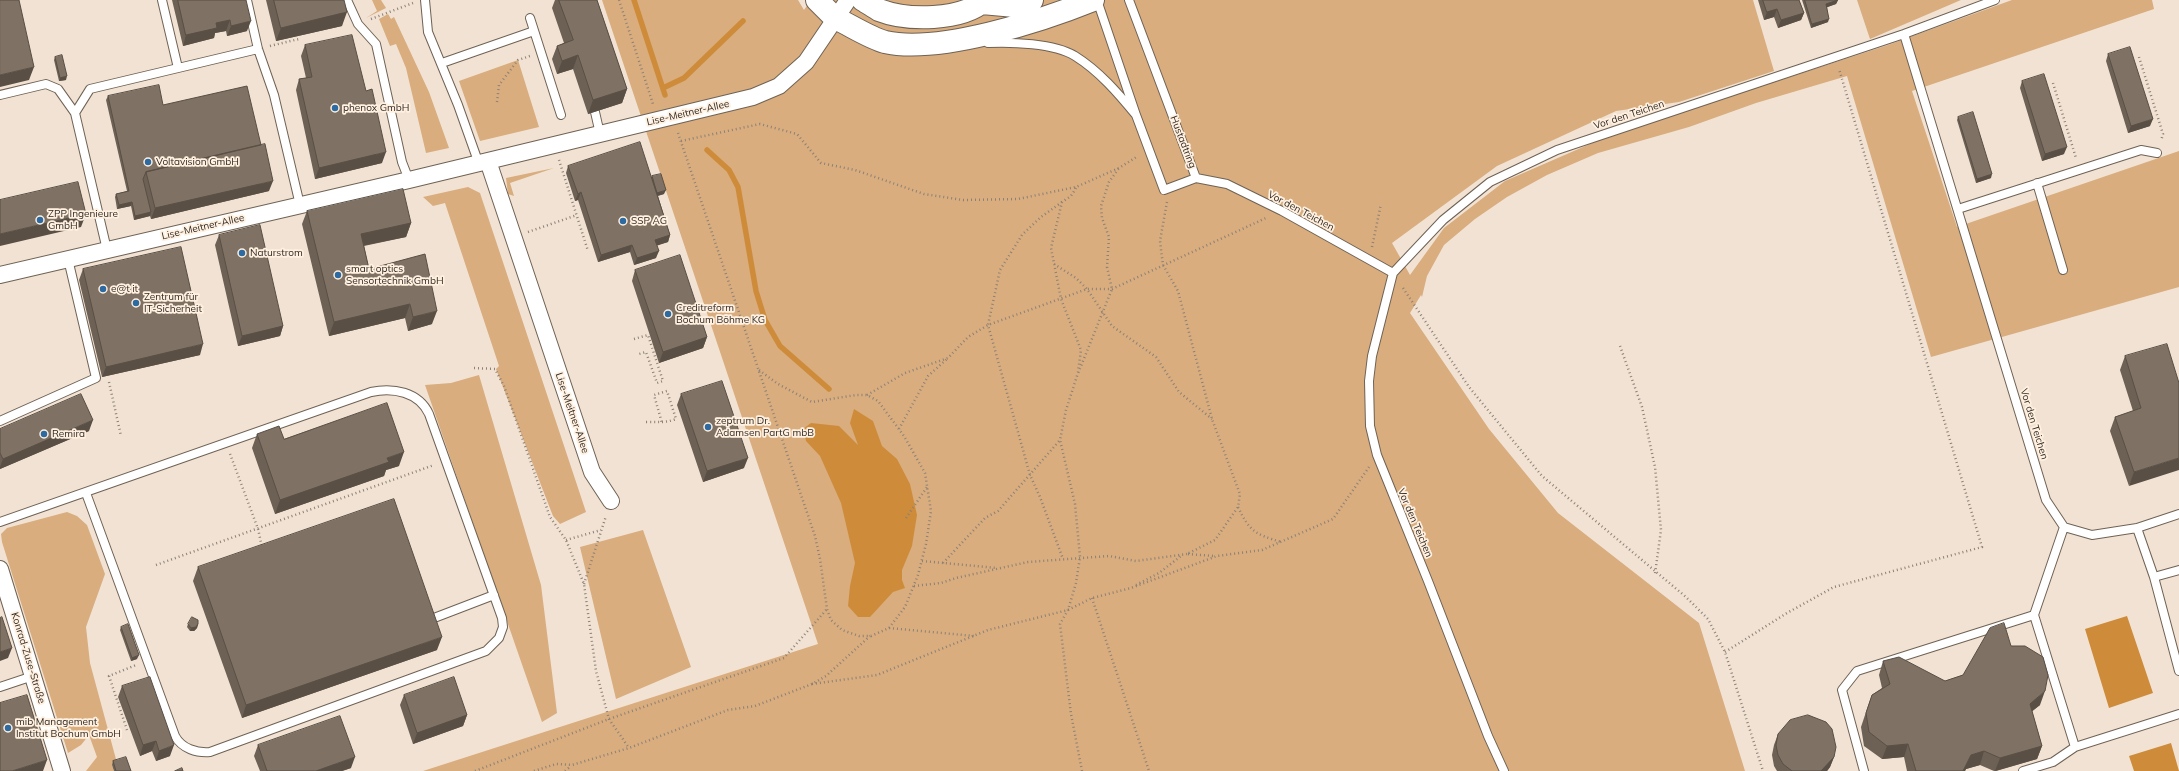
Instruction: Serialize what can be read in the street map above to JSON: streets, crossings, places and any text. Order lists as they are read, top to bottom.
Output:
{
  "streets": {
    "street": ["Lise-Meitner-Allee", "Konrad-Zuse-Straße"],
    "lane": ["Vor den Teichen", "Hustadtring"]
  },
  "crossings": [
    ["Vor den Teichen", "Hustadtring"]
  ],
  "places": [
    "phenox GmbH",
    "Voltavision GmbH",
    "ZPP Ingenieure GmbH",
    "SSP AG",
    "Naturstrom",
    "smart optics Sensortechnik GmbH",
    "e@t it",
    "Zentrum für IT-Sicherheit",
    "Creditreform Bochum Böhme KG",
    "zeptrum Dr. Adamsen PartG mbB",
    "Remira",
    "mib Management Institut Bochum GmbH"
  ]
}
